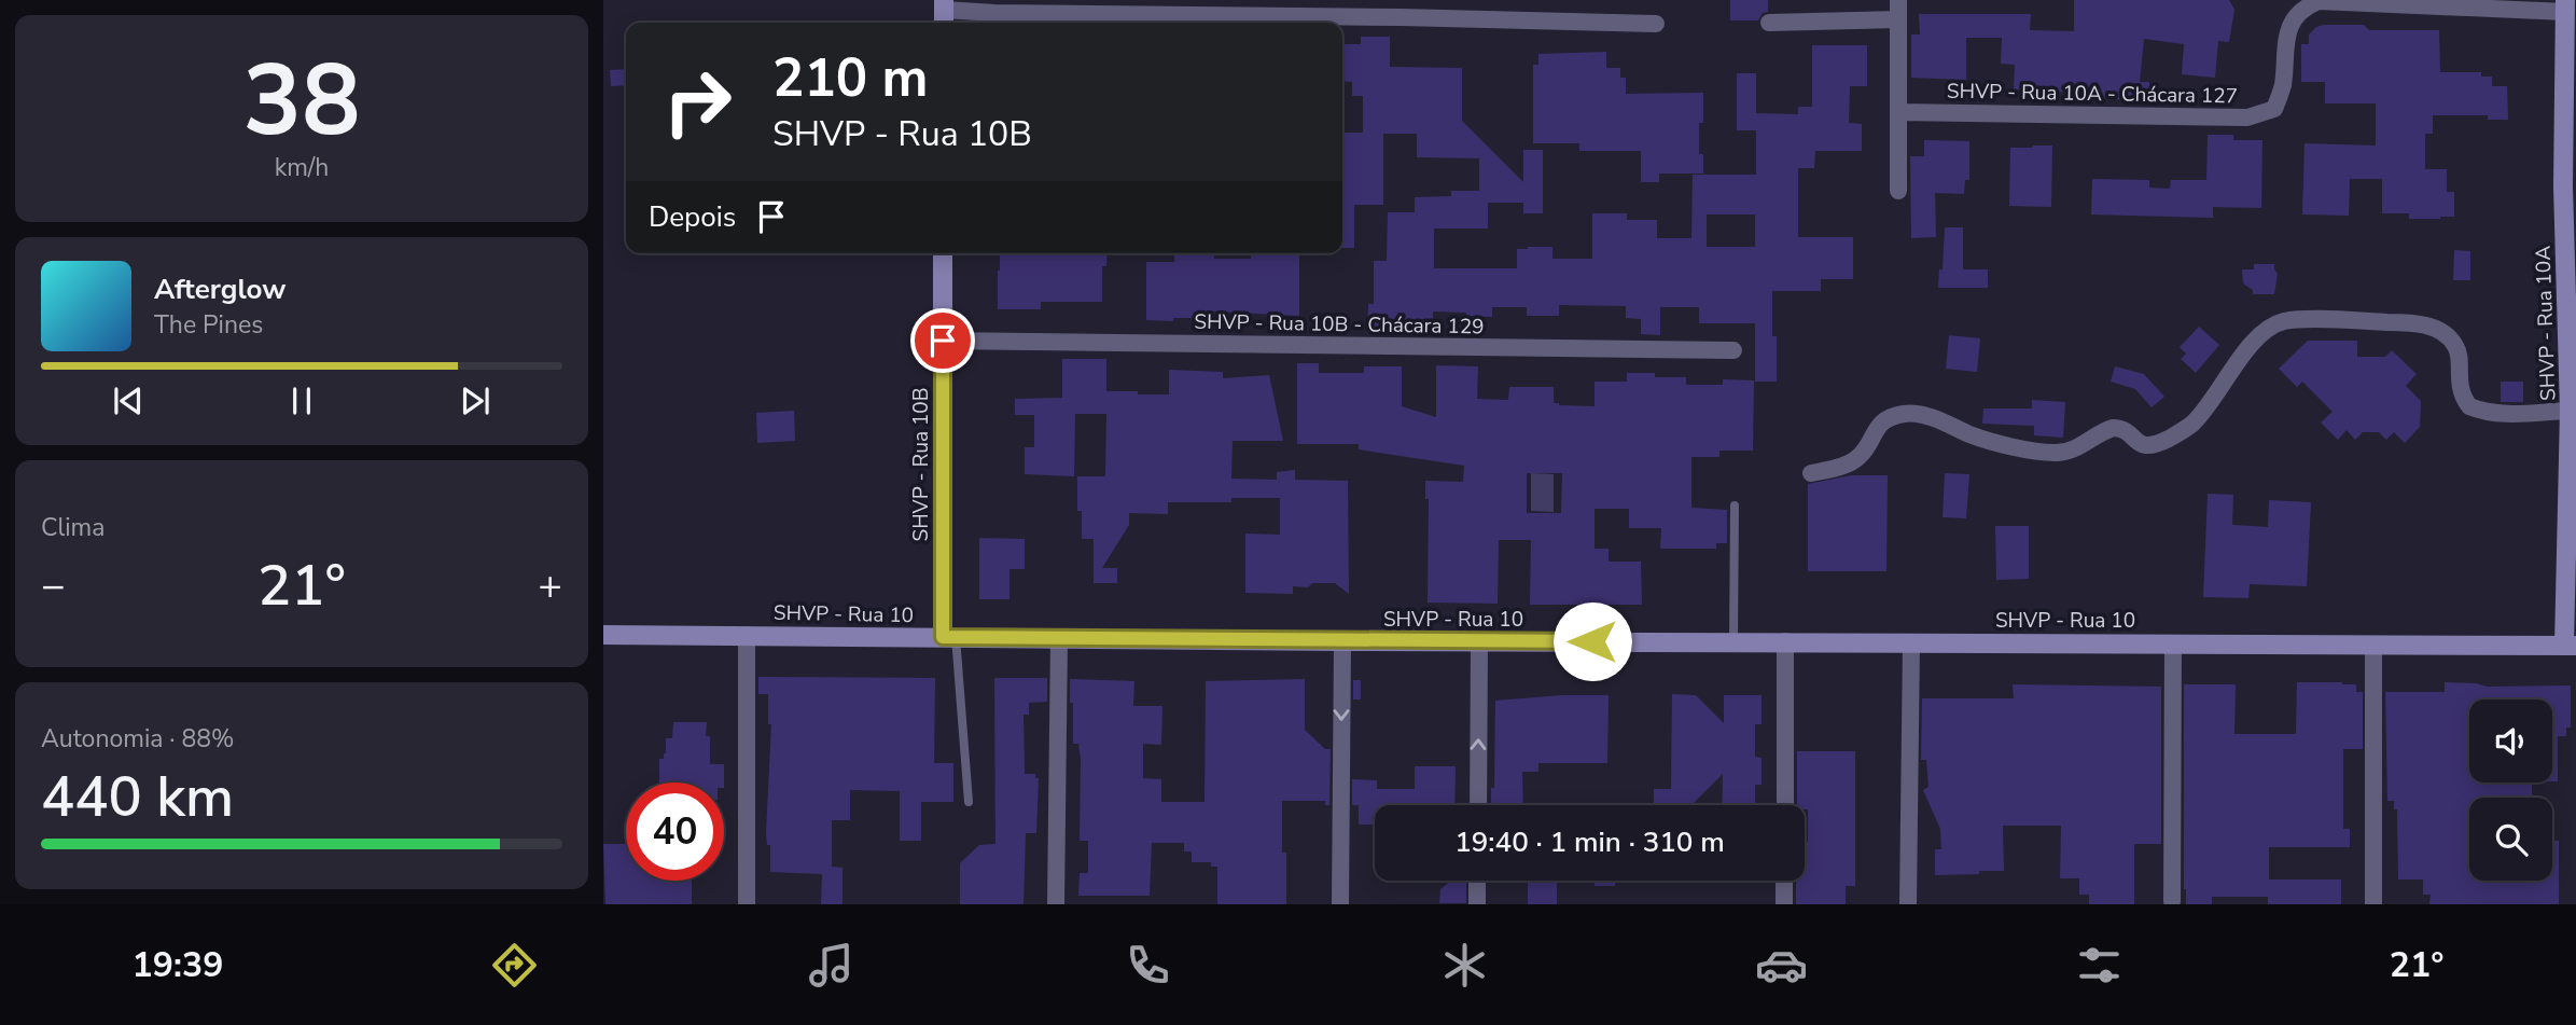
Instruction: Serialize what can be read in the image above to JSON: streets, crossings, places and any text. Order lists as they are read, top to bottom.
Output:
{
  "streets": {
    "street": [
      "SHVP - Rua 10A - Chácara 127",
      "SHVP - Rua 10B - Chácara 129",
      "SHVP - Rua 10A",
      "SHVP - Rua 10B",
      "SHVP - Rua 10"
    ]
  },
  "crossings": [
    ["SHVP - Rua 10A - Chácara 127", "SHVP - Rua 10A"],
    ["SHVP - Rua 10B - Chácara 129", "SHVP - Rua 10B"],
    ["SHVP - Rua 10A", "SHVP - Rua 10"],
    ["SHVP - Rua 10B", "SHVP - Rua 10"]
  ],
  "page": {
    "tile": [
      ["38", "km/h"],
      "Clima",
      ["Autonomia · 88%", "440 km"]
    ],
    "turn": ["210 m", "SHVP - Rua 10B"],
    "then": "Depois",
    "song": ["Afterglow", "The Pines"],
    "heat": ["−", "21°", "+"],
    "limit": "40",
    "trip": "19:40 · 1 min · 310 m",
    "tabs": ["19:39", "21°"]
  }
}
